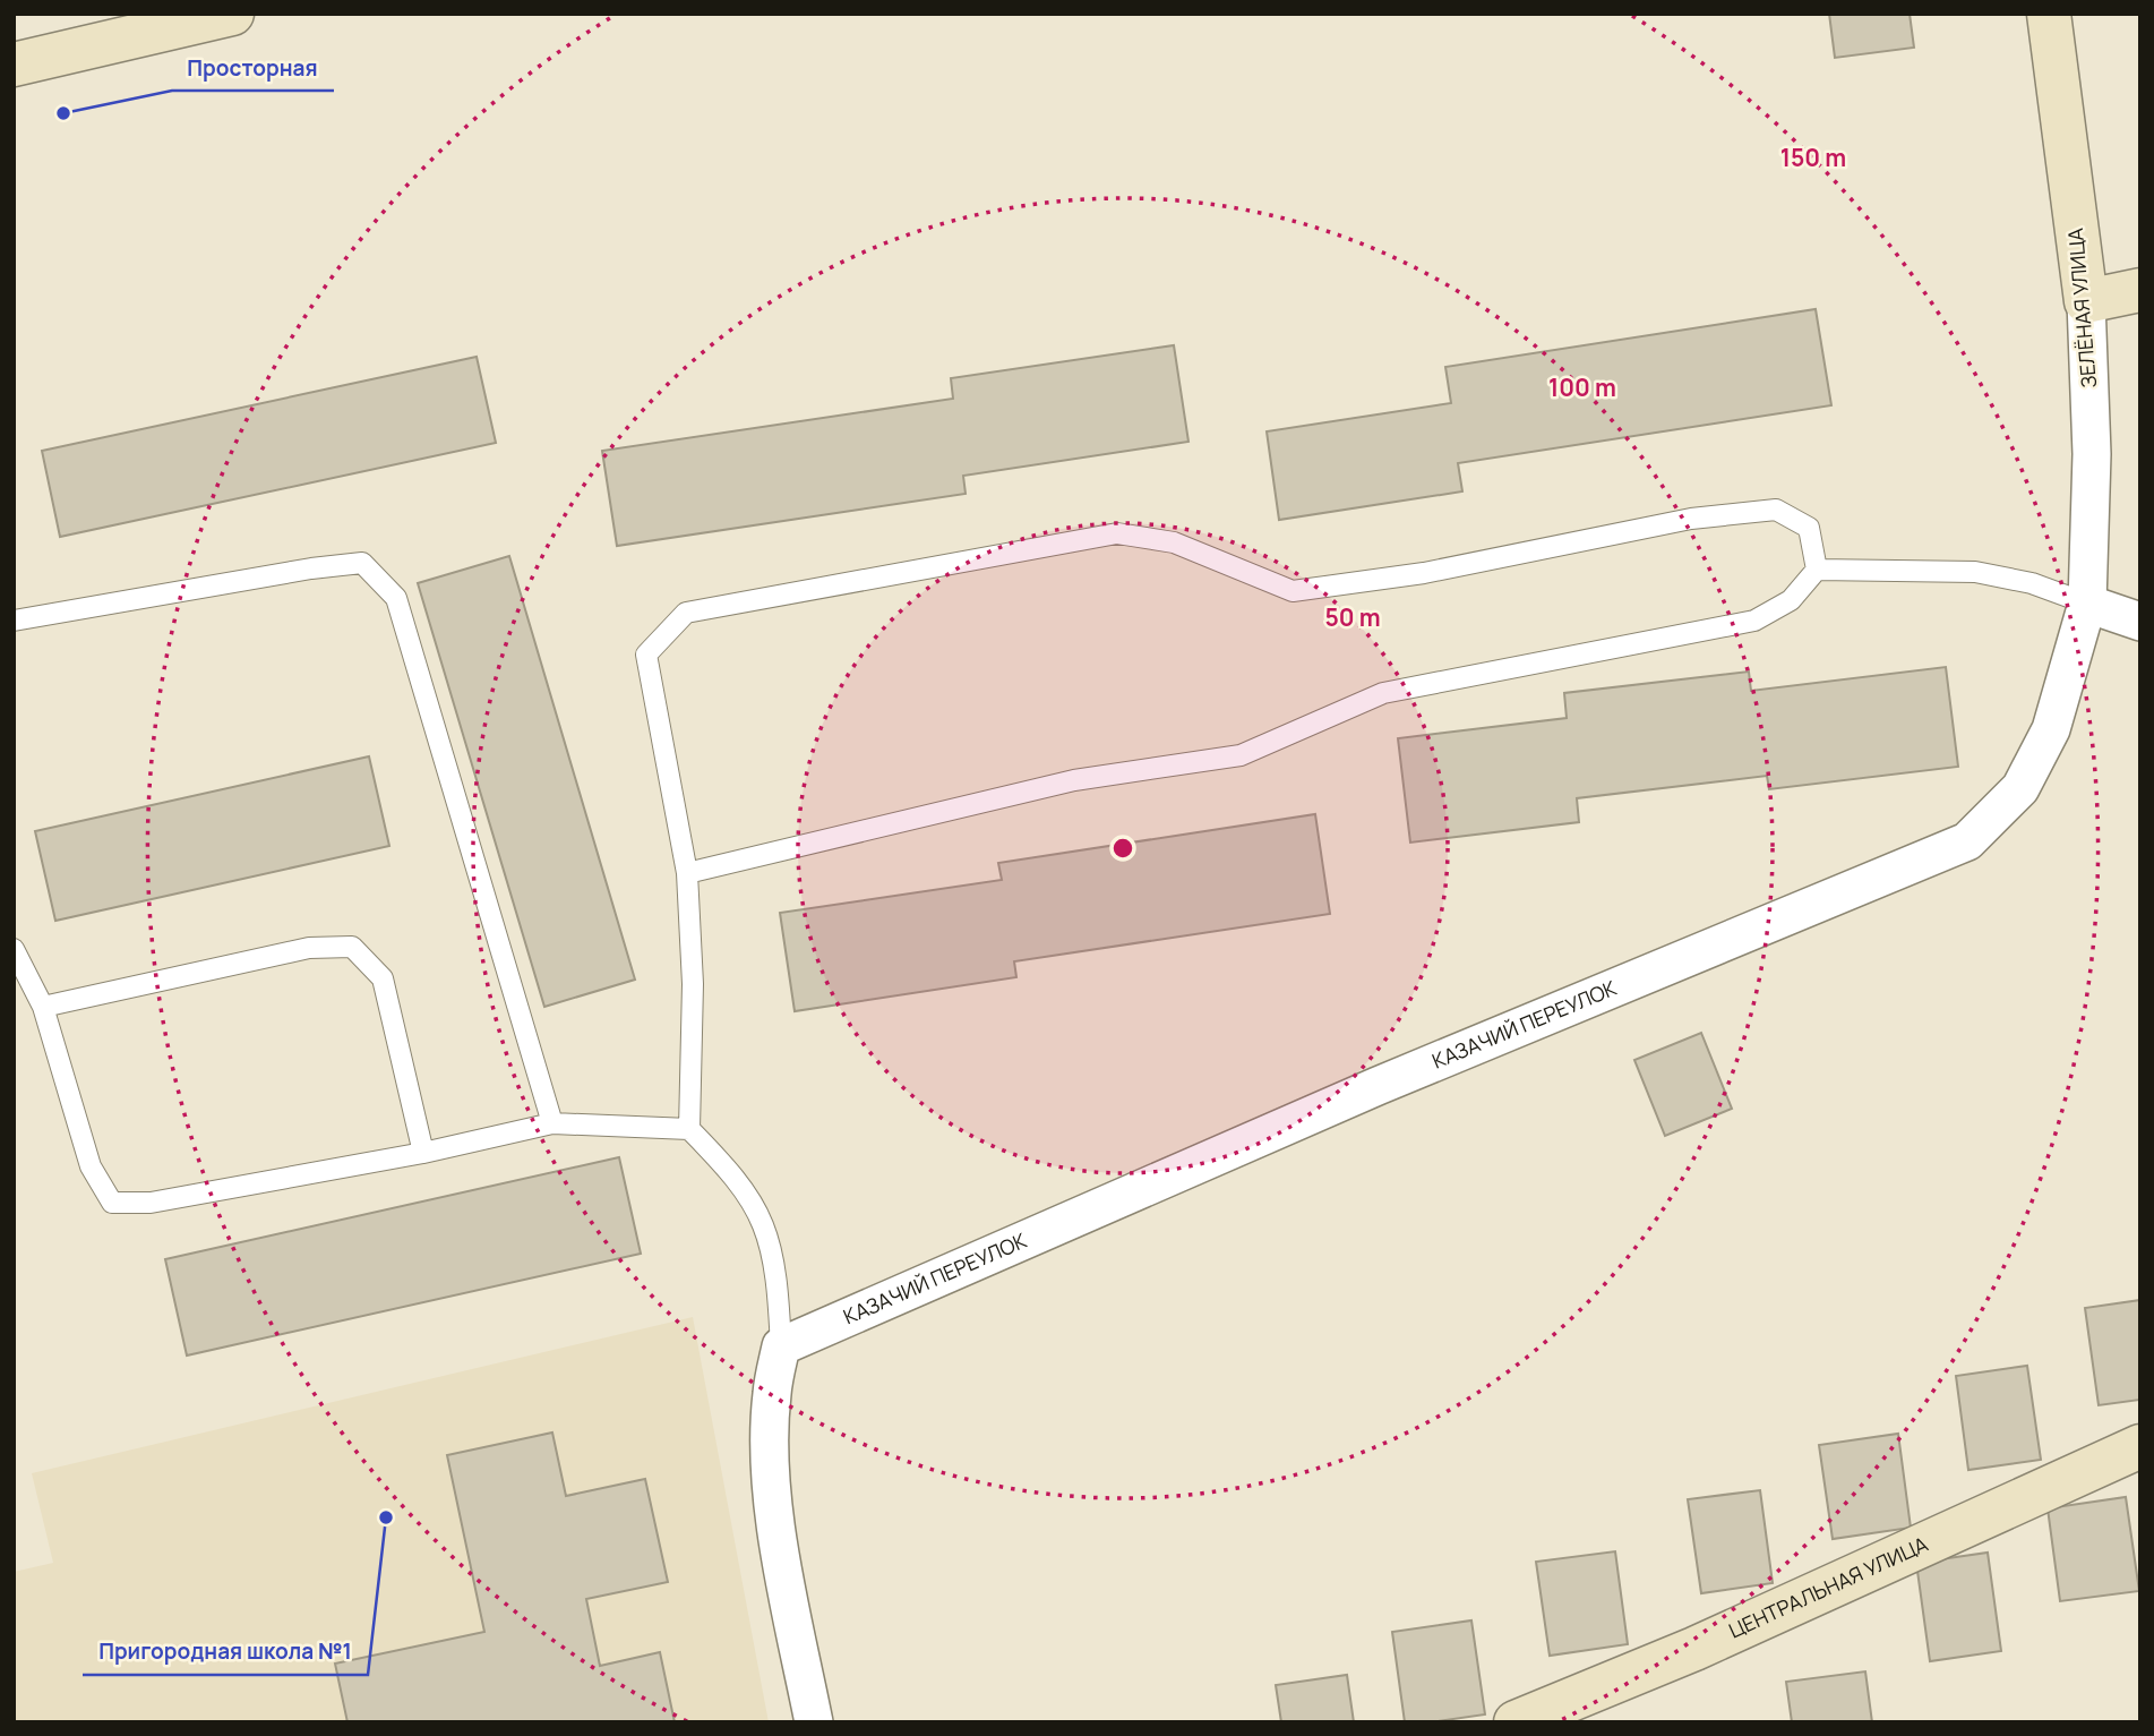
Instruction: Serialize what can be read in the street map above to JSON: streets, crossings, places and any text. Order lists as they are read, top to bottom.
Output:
{
  "streets": {
    "street": ["ЗЕЛЁНАЯ УЛИЦА", "КАЗАЧИЙ ПЕРЕУЛОК", "ЦЕНТРАЛЬНАЯ УЛИЦА"]
  },
  "crossings": [
    ["ЗЕЛЁНАЯ УЛИЦА", "КАЗАЧИЙ ПЕРЕУЛОК"]
  ],
  "places": ["Просторная", "Пригородная школа №1"],
  "rings": ["150 m", "100 m", "50 m"]
}
